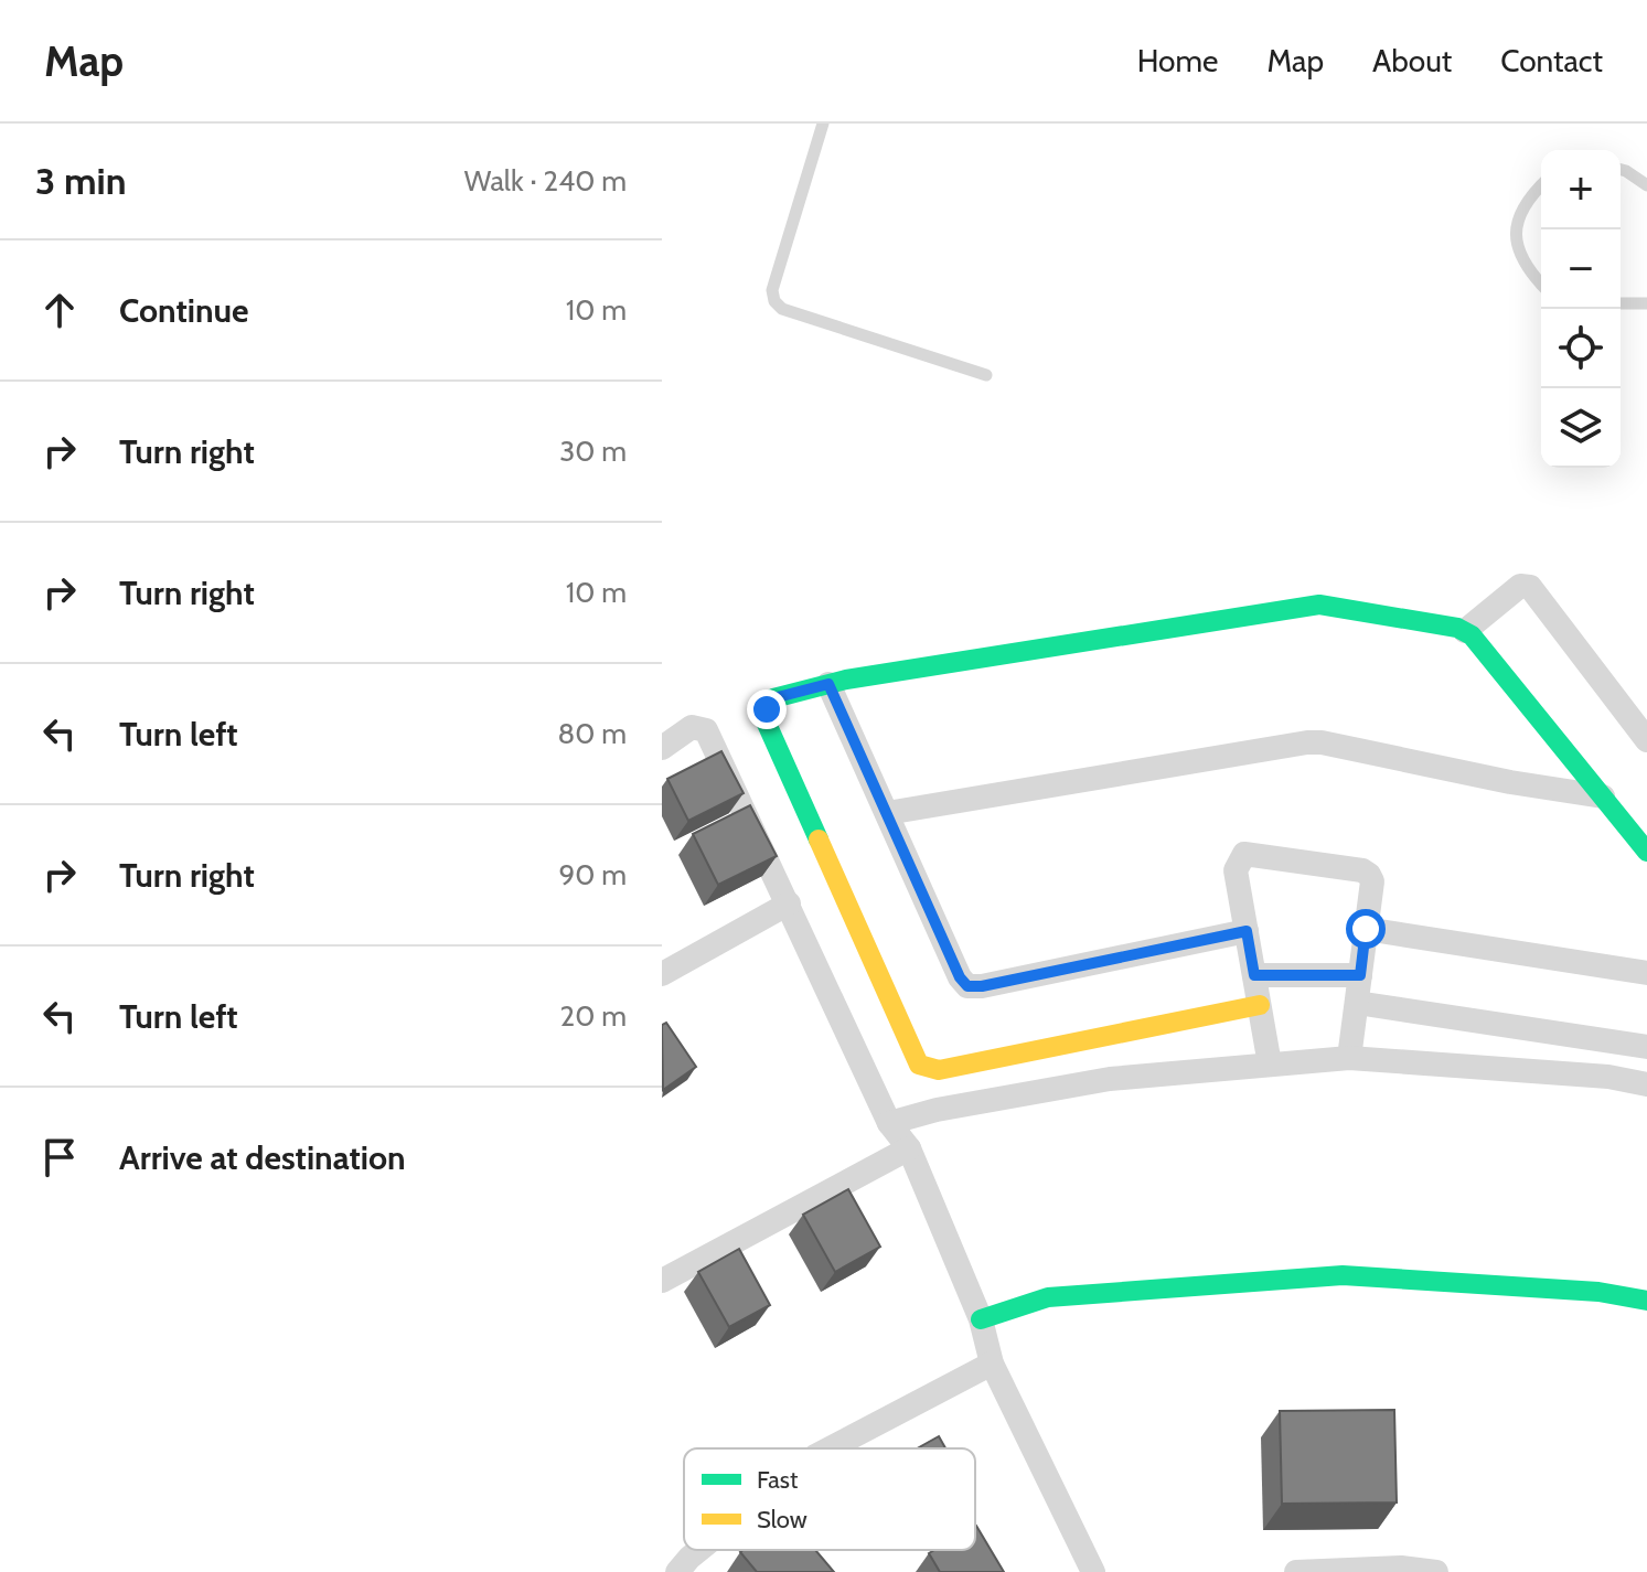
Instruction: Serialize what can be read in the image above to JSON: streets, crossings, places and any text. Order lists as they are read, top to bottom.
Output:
{
  "legend": ["Fast", "Slow"],
  "page": {
    "header": "Map",
    "nav": [
      "Home",
      "Map",
      "About",
      "Contact"
    ],
    "heading": ["3 min", "Walk · 240 m"],
    "map_buttons": ["+", "−"],
    "list": [
      ["Continue", "10 m"],
      ["Turn right", "30 m"],
      ["Turn right", "10 m"],
      ["Turn left", "80 m"],
      ["Turn right", "90 m"],
      ["Turn left", "20 m"],
      "Arrive at destination"
    ]
  }
}
